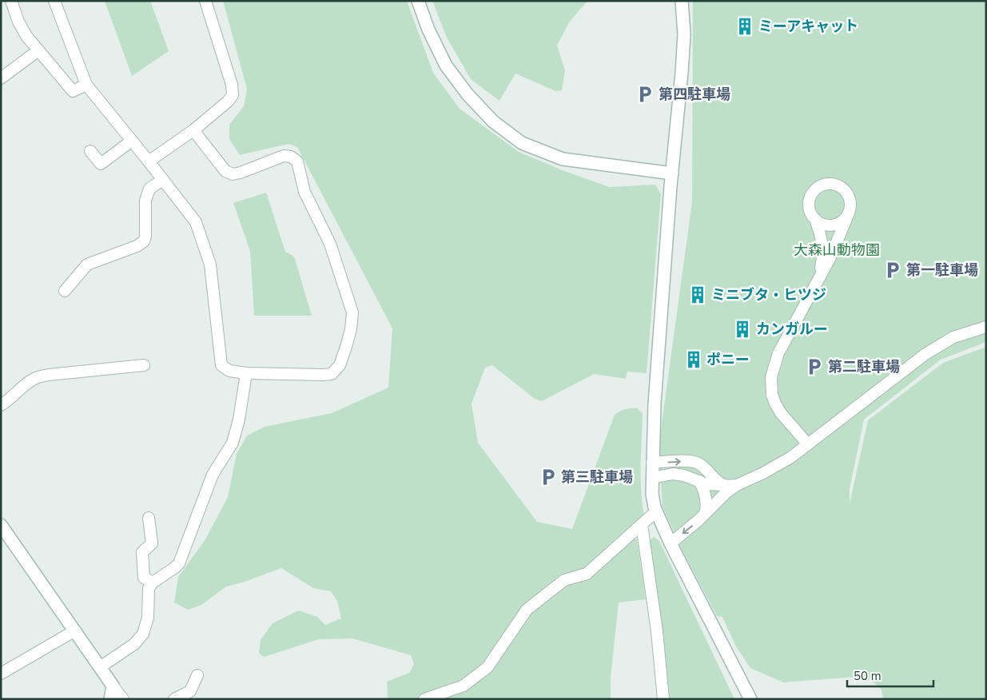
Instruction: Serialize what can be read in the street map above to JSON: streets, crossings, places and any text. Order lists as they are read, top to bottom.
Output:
{
  "parks": ["大森山動物園"],
  "places": {
    "building": [
      "ミーアキャット",
      "ミニブタ・ヒツジ",
      "カンガルー",
      "ポニー"
    ],
    "parking": [
      "第四駐車場",
      "第一駐車場",
      "第二駐車場",
      "第三駐車場"
    ]
  },
  "scale_bar": "50 m"
}
